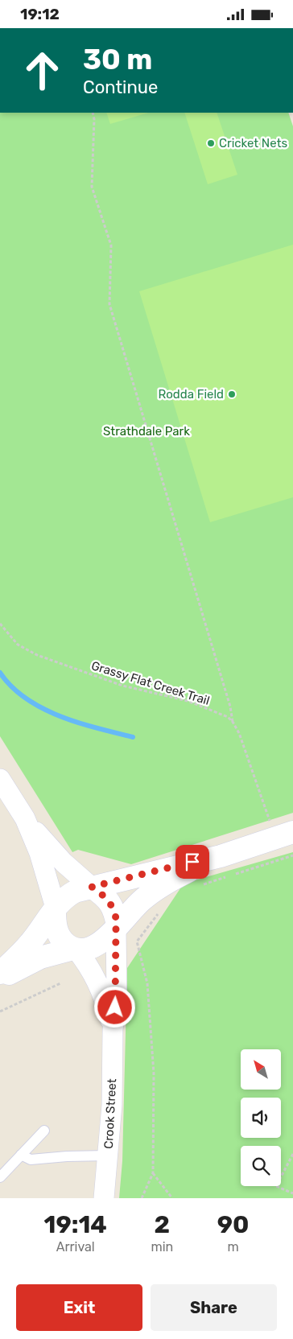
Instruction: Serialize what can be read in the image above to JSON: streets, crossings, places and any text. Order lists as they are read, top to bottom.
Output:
{
  "streets": {
    "street": ["Crook Street"],
    "path": ["Grassy Flat Creek Trail"]
  },
  "parks": ["Strathdale Park"],
  "places": ["Cricket Nets", "Rodda Field"],
  "north": "top left",
  "page": {
    "status": "19:12",
    "turn": ["30 m", "Continue"],
    "eta": [
      "19:14",
      "Arrival",
      "2",
      "min",
      "90",
      "m"
    ],
    "buttons": ["Exit", "Share"]
  }
}
